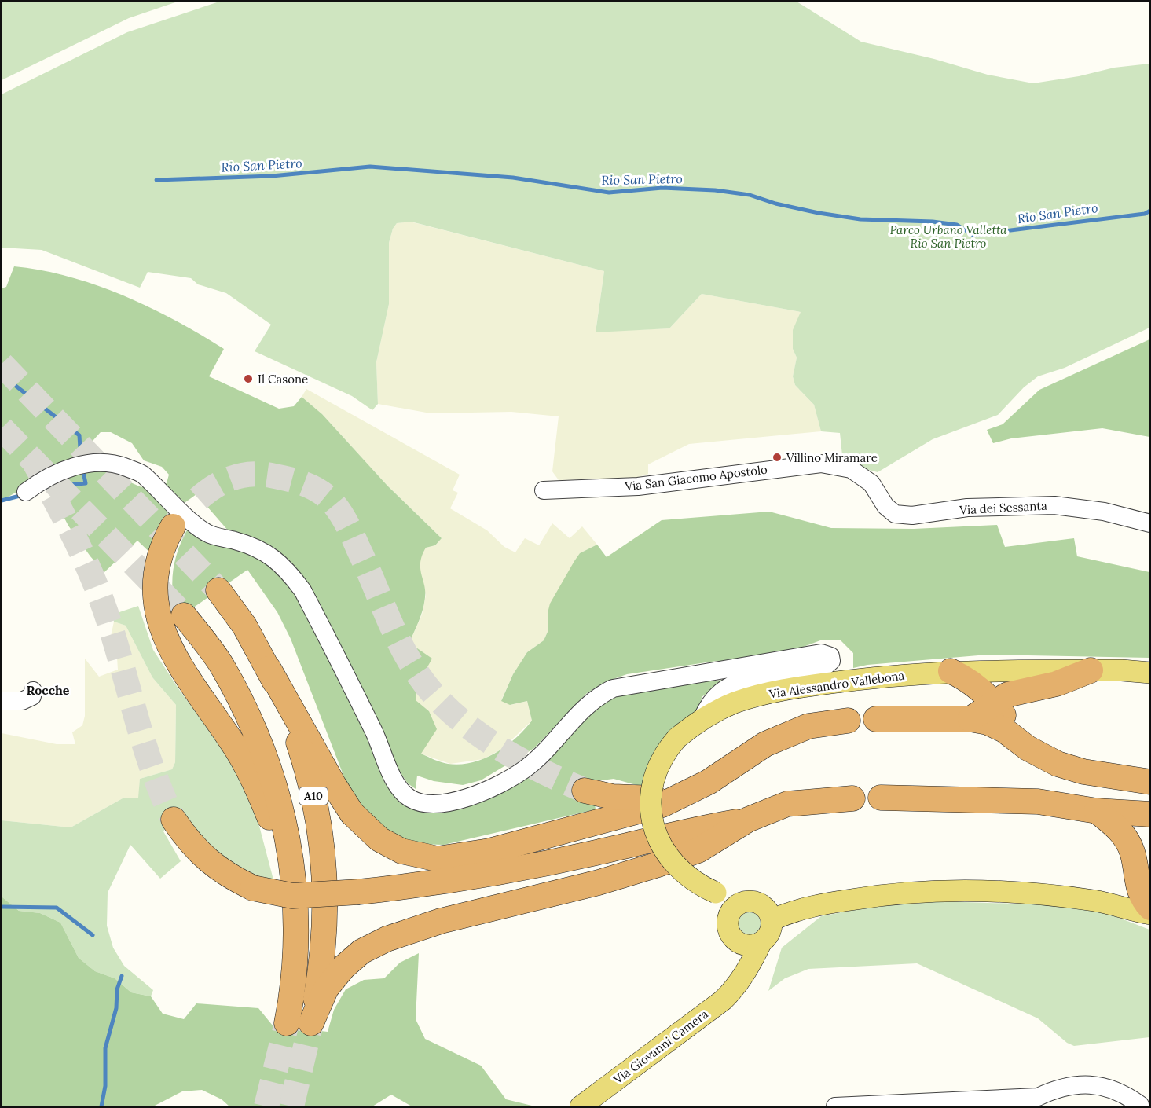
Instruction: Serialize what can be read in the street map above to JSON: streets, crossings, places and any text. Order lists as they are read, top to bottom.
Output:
{
  "streets": {
    "highway": ["A10"],
    "main road": ["Via Alessandro Vallebona", "Via Giovanni Camera"],
    "street": ["Via San Giacomo Apostolo", "Via dei Sessanta"]
  },
  "crossings": [
    ["Via San Giacomo Apostolo", "Via dei Sessanta"],
    ["Via Alessandro Vallebona", "Via Giovanni Camera"]
  ],
  "districts": ["Rocche"],
  "water": ["Rio San Pietro"],
  "parks": ["Parco Urbano Valletta Rio San Pietro"],
  "places": ["Il Casone", "Villino Miramare"]
}
